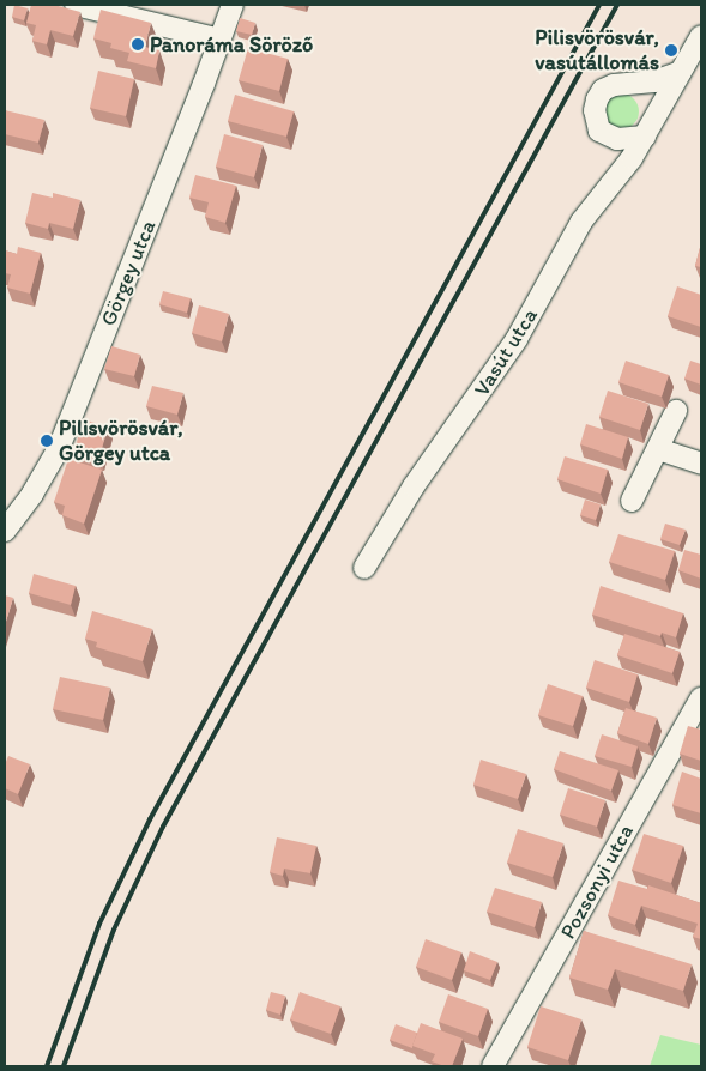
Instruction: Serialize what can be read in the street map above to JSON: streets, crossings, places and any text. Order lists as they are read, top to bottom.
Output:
{
  "streets": {
    "street": ["Görgey utca", "Vasút utca", "Pozsonyi utca"]
  },
  "places": ["Panoráma Söröző", "Pilisvörösvár, vasútállomás", "Pilisvörösvár, Görgey utca"]
}
